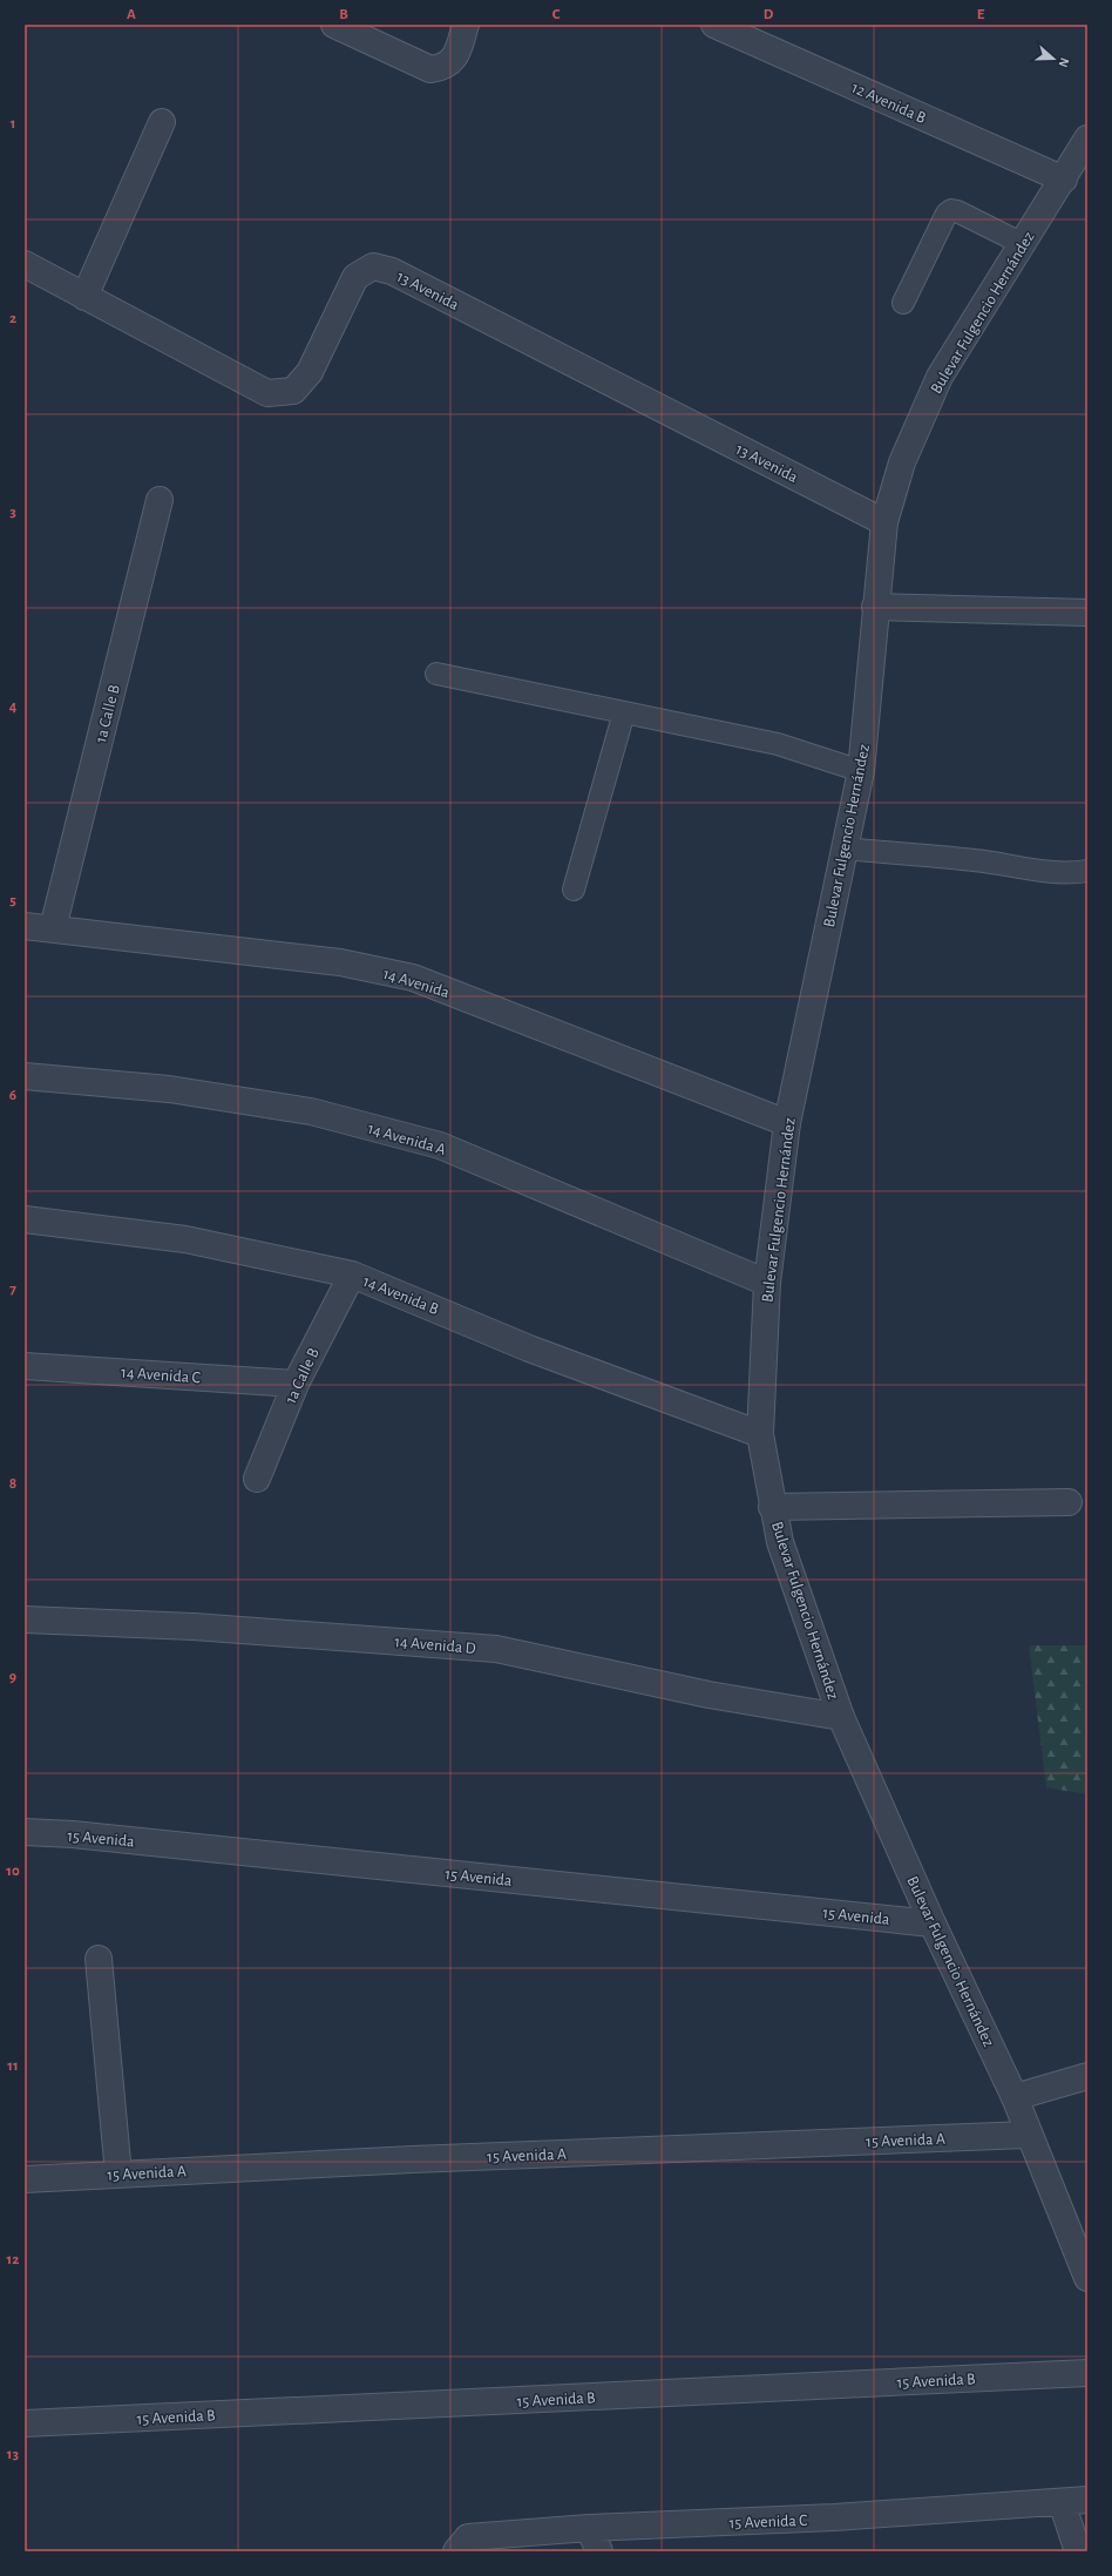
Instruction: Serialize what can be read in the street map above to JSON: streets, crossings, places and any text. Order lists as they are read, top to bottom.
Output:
{
  "streets": {
    "street": [
      "12 Avenida B",
      "13 Avenida",
      "Bulevar Fulgencio Hernández",
      "1a Calle B",
      "14 Avenida",
      "14 Avenida A",
      "14 Avenida B",
      "14 Avenida C",
      "14 Avenida D",
      "15 Avenida",
      "15 Avenida A",
      "15 Avenida B",
      "15 Avenida C"
    ]
  },
  "crossings": [
    ["12 Avenida B", "Bulevar Fulgencio Hernández"],
    ["13 Avenida", "Bulevar Fulgencio Hernández"],
    ["Bulevar Fulgencio Hernández", "14 Avenida"],
    ["Bulevar Fulgencio Hernández", "14 Avenida A"],
    ["Bulevar Fulgencio Hernández", "14 Avenida B"],
    ["Bulevar Fulgencio Hernández", "14 Avenida D"],
    ["Bulevar Fulgencio Hernández", "15 Avenida"],
    ["Bulevar Fulgencio Hernández", "15 Avenida A"],
    ["1a Calle B", "14 Avenida"],
    ["1a Calle B", "14 Avenida B"],
    ["1a Calle B", "14 Avenida C"]
  ],
  "north": "right",
  "grid": {
    "columns": [
      "A",
      "B",
      "C",
      "D",
      "E"
    ],
    "rows": [
      "1",
      "2",
      "3",
      "4",
      "5",
      "6",
      "7",
      "8",
      "9",
      "10",
      "11",
      "12",
      "13"
    ]
  }
}
